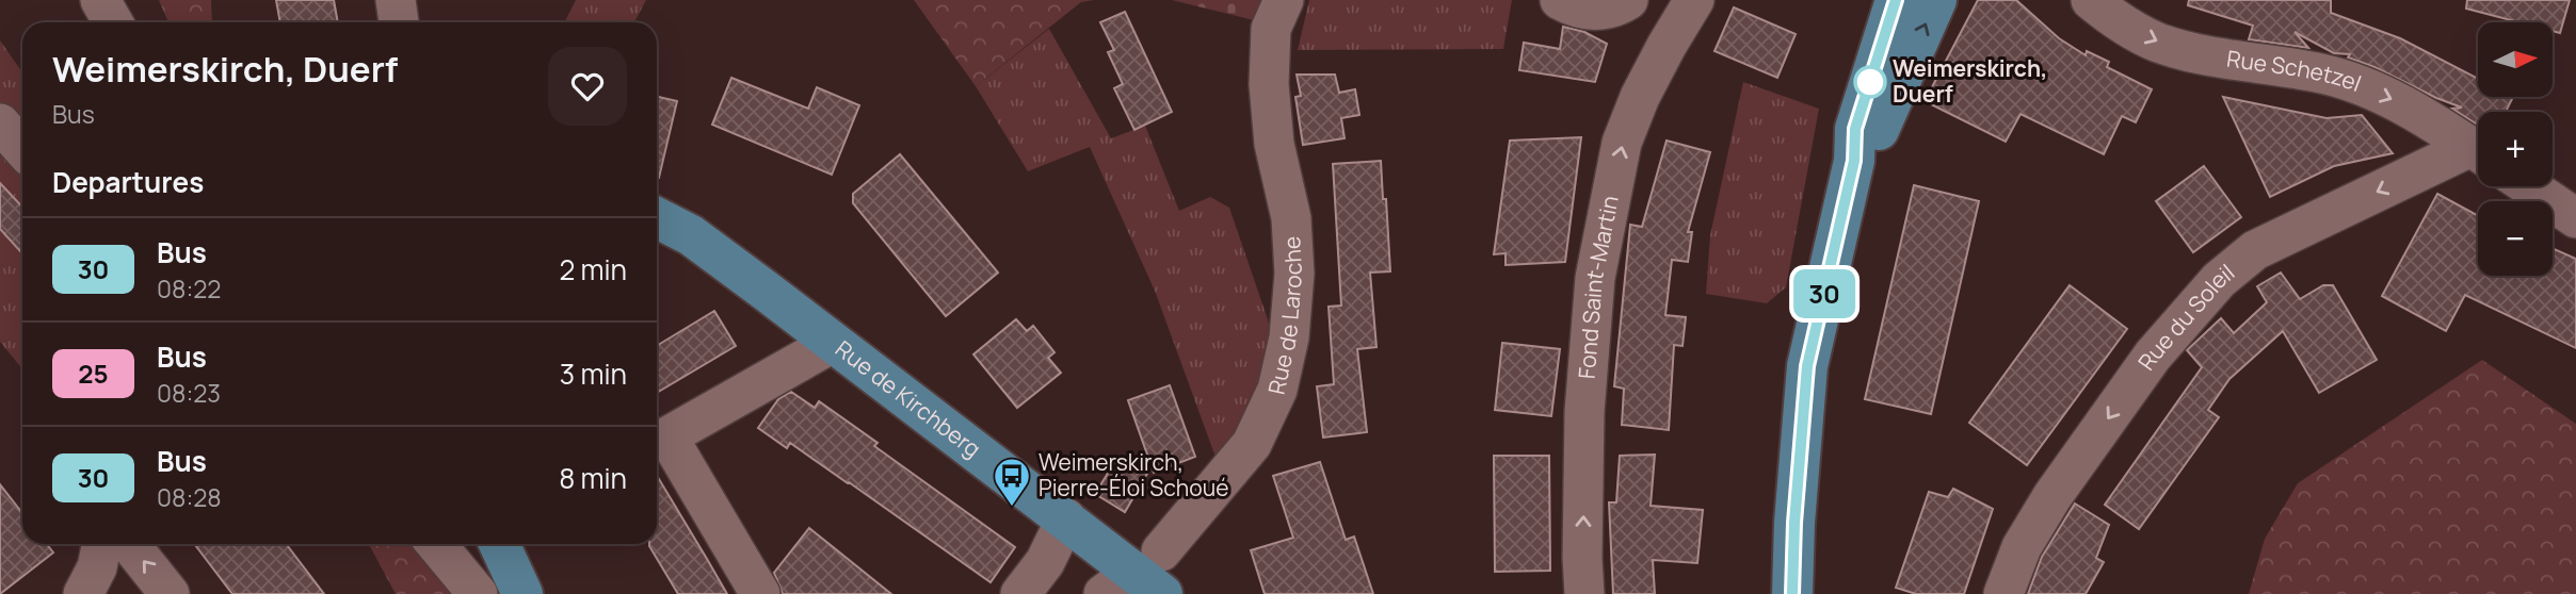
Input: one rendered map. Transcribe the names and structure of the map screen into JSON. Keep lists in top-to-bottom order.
{
  "streets": {
    "main road": ["Rue de Kirchberg"],
    "street": [
      "Rue Schetzel",
      "Fond Saint-Martin",
      "Rue de Laroche",
      "Rue du Soleil"
    ]
  },
  "one_way": ["Rue Schetzel", "Fond Saint-Martin", "Rue du Soleil"],
  "places": {
    "other": ["Weimerskirch, Duerf"],
    "bus stop": ["Weimerskirch, Pierre-Éloi Schoué"]
  },
  "lines": ["bus line 30"],
  "north": "right",
  "page": {
    "on_map": "30",
    "map_buttons": ["+", "−"],
    "heading": [
      ["Weimerskirch, Duerf", "Bus"],
      "Departures"
    ],
    "list": [
      {
        "mark": "30",
        "name": "Bus",
        "note": "08:22",
        "value": "2 min"
      },
      {
        "mark": "25",
        "name": "Bus",
        "note": "08:23",
        "value": "3 min"
      },
      {
        "mark": "30",
        "name": "Bus",
        "note": "08:28",
        "value": "8 min"
      }
    ]
  }
}
